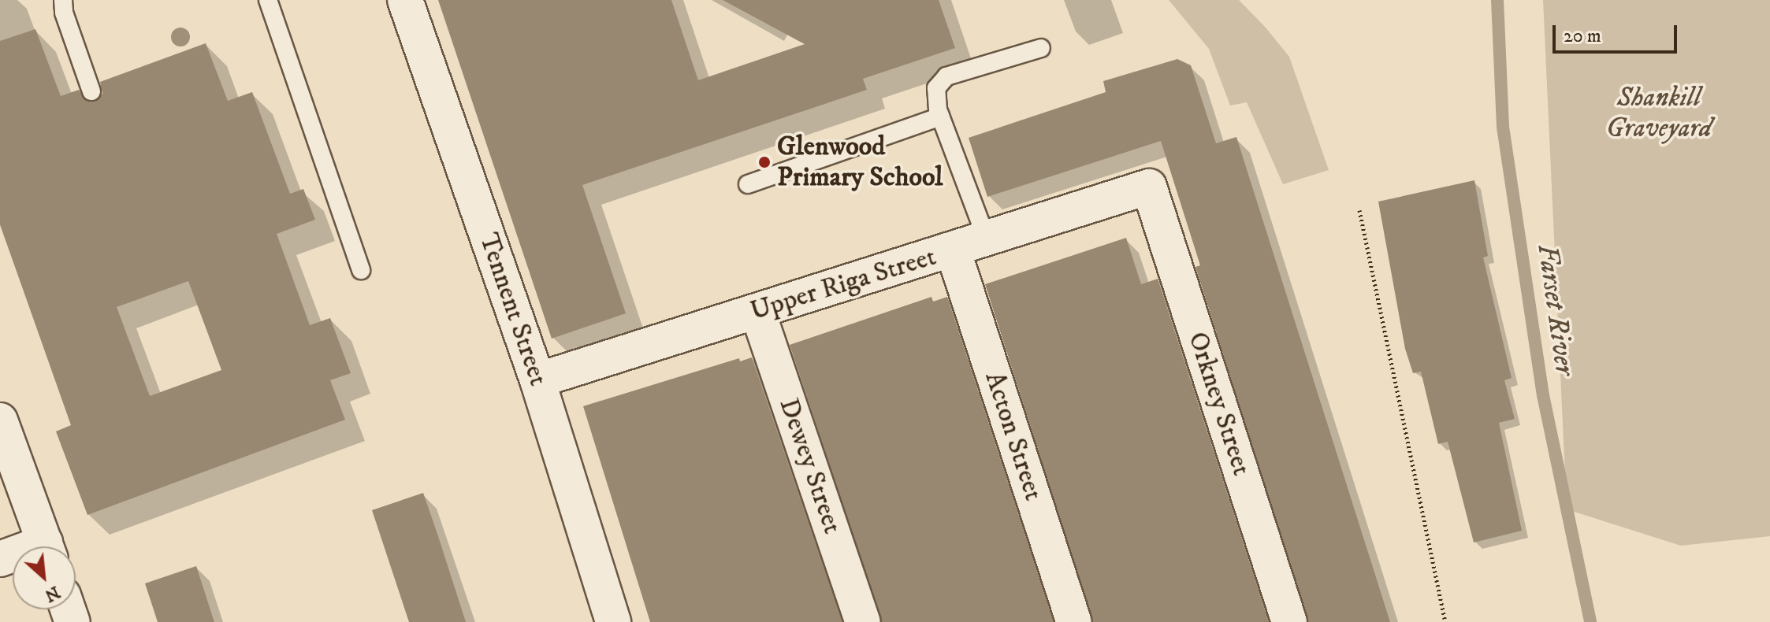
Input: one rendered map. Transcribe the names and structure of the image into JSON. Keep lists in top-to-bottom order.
{
  "streets": {
    "street": [
      "Upper Riga Street",
      "Tennent Street",
      "Orkney Street",
      "Acton Street",
      "Dewey Street"
    ]
  },
  "crossings": [
    ["Upper Riga Street", "Tennent Street"],
    ["Upper Riga Street", "Orkney Street"],
    ["Upper Riga Street", "Acton Street"],
    ["Upper Riga Street", "Dewey Street"]
  ],
  "water": ["Farset River"],
  "parks": ["Shankill Graveyard"],
  "places": ["Glenwood Primary School"],
  "scale_bar": "20 m",
  "north": "bottom right"
}
